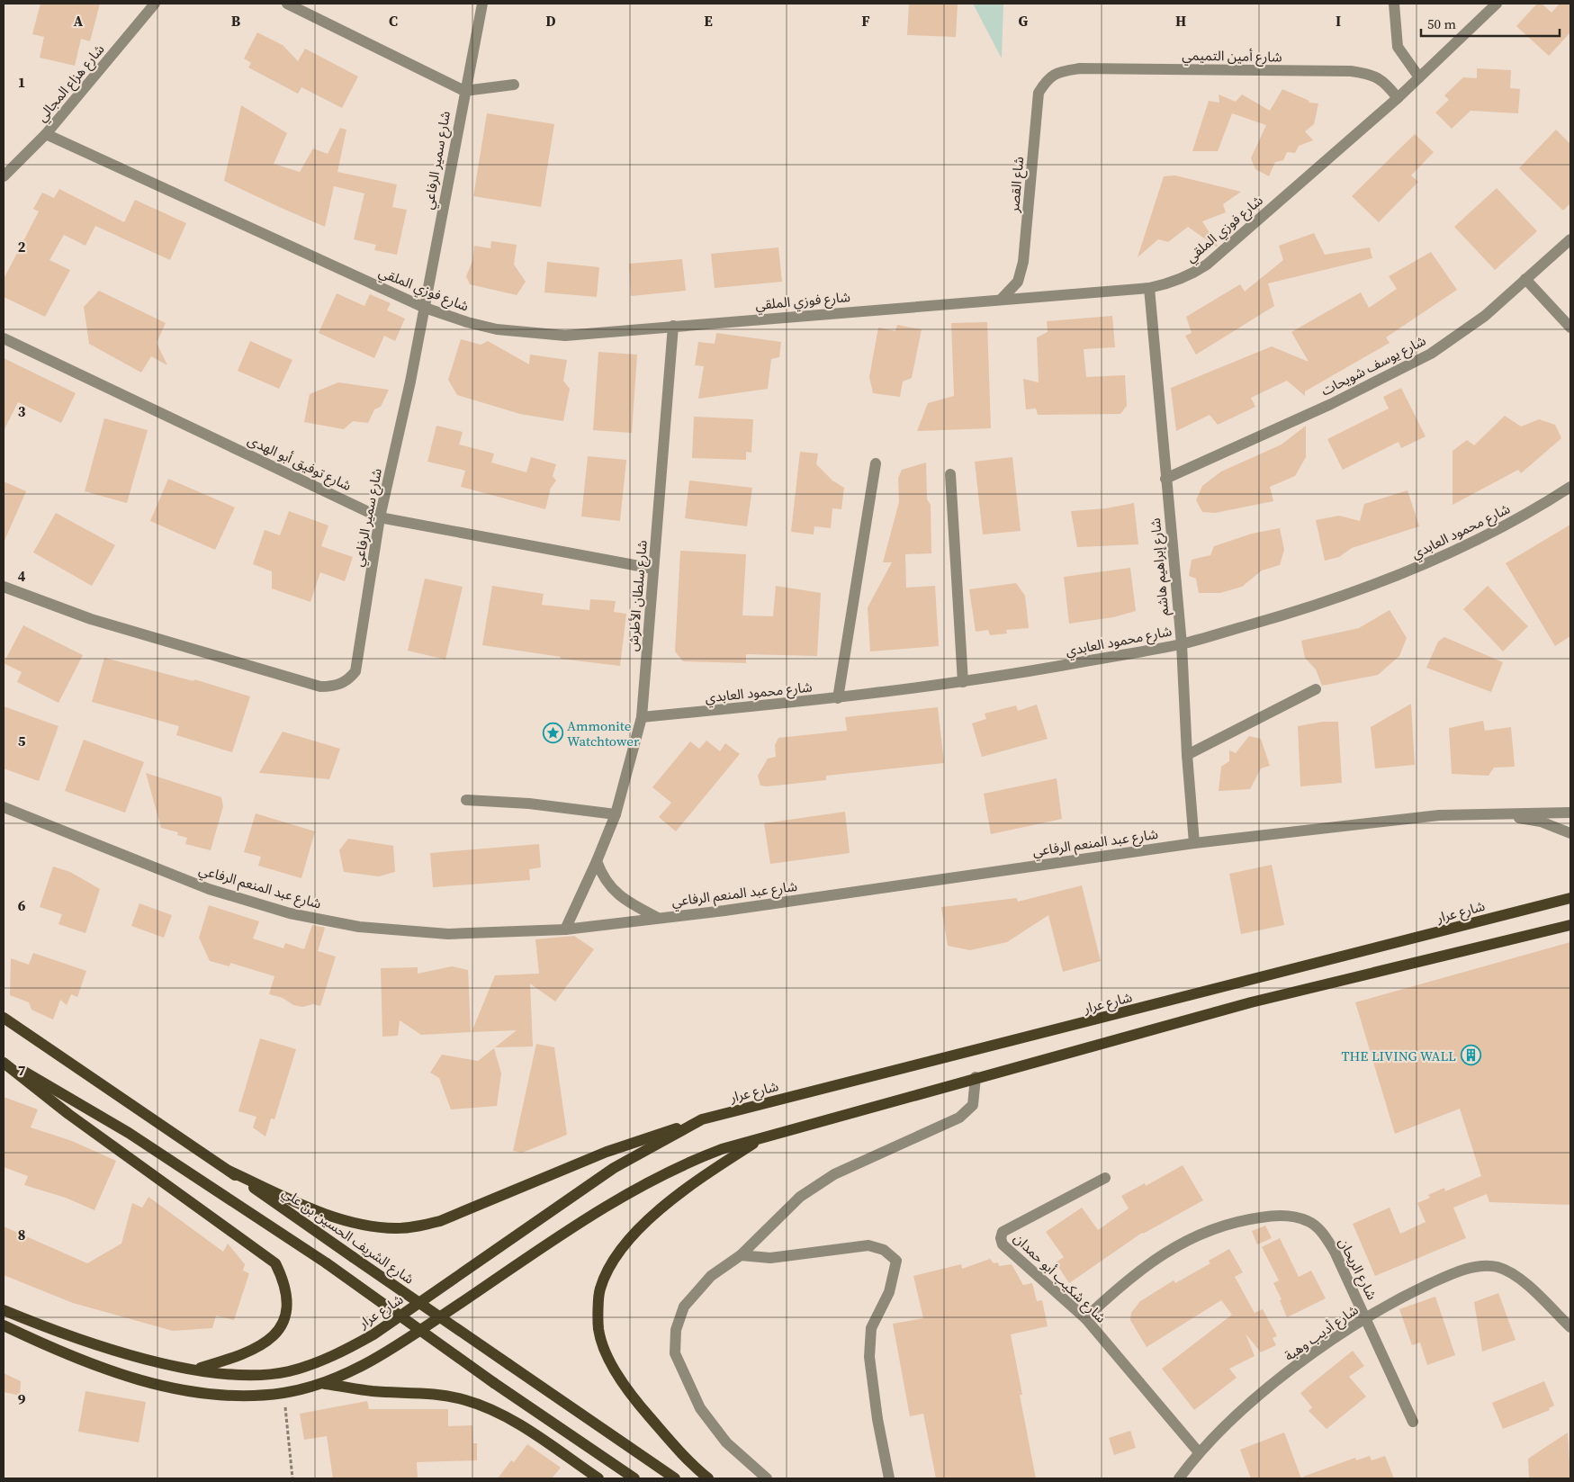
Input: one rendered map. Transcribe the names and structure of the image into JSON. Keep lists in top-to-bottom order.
{
  "streets": {
    "main road": ["شارع عرار", "شارع الشريف الحسين بن علي"],
    "street": [
      "شارع أمين التميمي",
      "شارع هزاع المجالي",
      "شارع سمير الرفاعي",
      "شاع القصر",
      "شارع فوزي الملقي",
      "شارع يوسف شويحات",
      "شارع توفيق أبو الهدى",
      "شارع محمود العابدي",
      "شارع إبراهيم هاشم",
      "شارع سلطان الأطرش",
      "شارع عبد المنعم الرفاعي",
      "شارع الريحان",
      "شارع شكيب أبو حمدان",
      "شارع أديب وهبة"
    ]
  },
  "crossings": [
    ["شارع أمين التميمي", "شاع القصر"],
    ["شارع أمين التميمي", "شارع فوزي الملقي"],
    ["شارع هزاع المجالي", "شارع فوزي الملقي"],
    ["شارع سمير الرفاعي", "شارع فوزي الملقي"],
    ["شارع سمير الرفاعي", "شارع توفيق أبو الهدى"],
    ["شاع القصر", "شارع فوزي الملقي"],
    ["شارع فوزي الملقي", "شارع إبراهيم هاشم"],
    ["شارع فوزي الملقي", "شارع سلطان الأطرش"],
    ["شارع يوسف شويحات", "شارع إبراهيم هاشم"],
    ["شارع توفيق أبو الهدى", "شارع سلطان الأطرش"],
    ["شارع محمود العابدي", "شارع إبراهيم هاشم"],
    ["شارع محمود العابدي", "شارع سلطان الأطرش"],
    ["شارع إبراهيم هاشم", "شارع عبد المنعم الرفاعي"],
    ["شارع سلطان الأطرش", "شارع عبد المنعم الرفاعي"],
    ["شارع الريحان", "شارع شكيب أبو حمدان"],
    ["شارع الريحان", "شارع أديب وهبة"],
    ["شارع شكيب أبو حمدان", "شارع أديب وهبة"]
  ],
  "places": {
    "place": ["Ammonite Watchtower"],
    "building": ["THE LIVING WALL"]
  },
  "scale_bar": "50 m",
  "grid": {
    "columns": [
      "A",
      "B",
      "C",
      "D",
      "E",
      "F",
      "G",
      "H",
      "I"
    ],
    "rows": [
      "1",
      "2",
      "3",
      "4",
      "5",
      "6",
      "7",
      "8",
      "9"
    ]
  }
}
